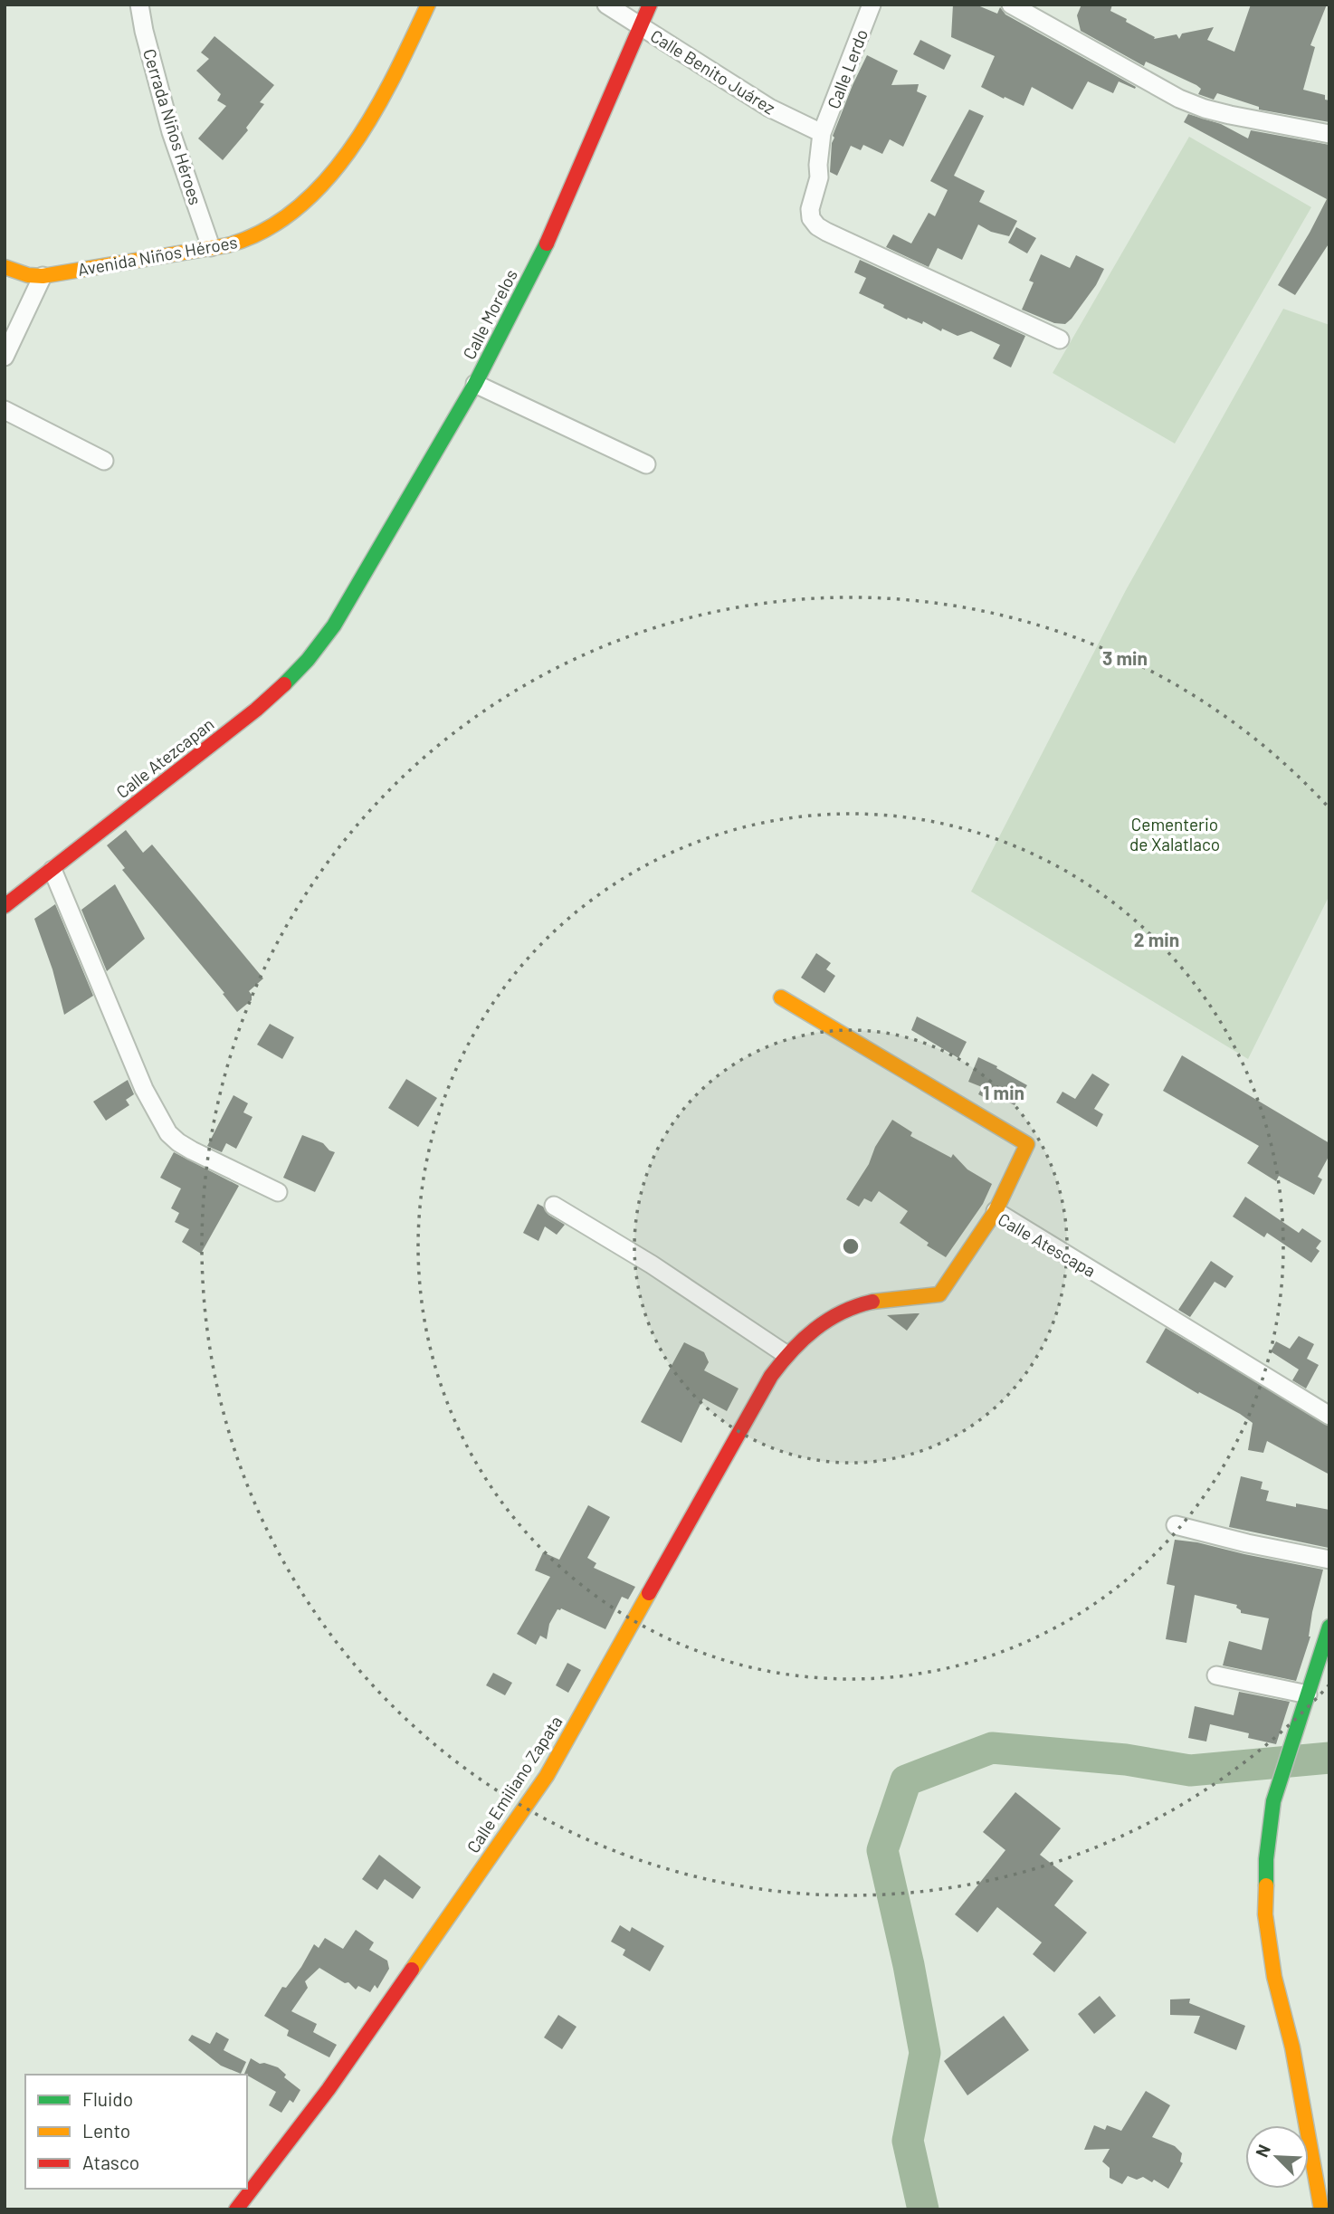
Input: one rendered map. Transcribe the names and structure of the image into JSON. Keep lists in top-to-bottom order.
{
  "streets": {
    "street": [
      "Calle Lerdo",
      "Calle Benito Juárez",
      "Cerrada Niños Héroes",
      "Avenida Niños Héroes",
      "Calle Morelos",
      "Calle Atezcapan",
      "Calle Atescapa",
      "Calle Emiliano Zapata"
    ]
  },
  "crossings": [
    ["Calle Lerdo", "Calle Benito Juárez"],
    ["Calle Benito Juárez", "Calle Morelos"],
    ["Cerrada Niños Héroes", "Avenida Niños Héroes"],
    ["Calle Morelos", "Calle Atezcapan"],
    ["Calle Atescapa", "Calle Emiliano Zapata"]
  ],
  "parks": ["Cementerio de Xalatlaco"],
  "legend": ["Fluido", "Lento", "Atasco"],
  "north": "top left",
  "rings": ["3 min", "2 min", "1 min"]
}
